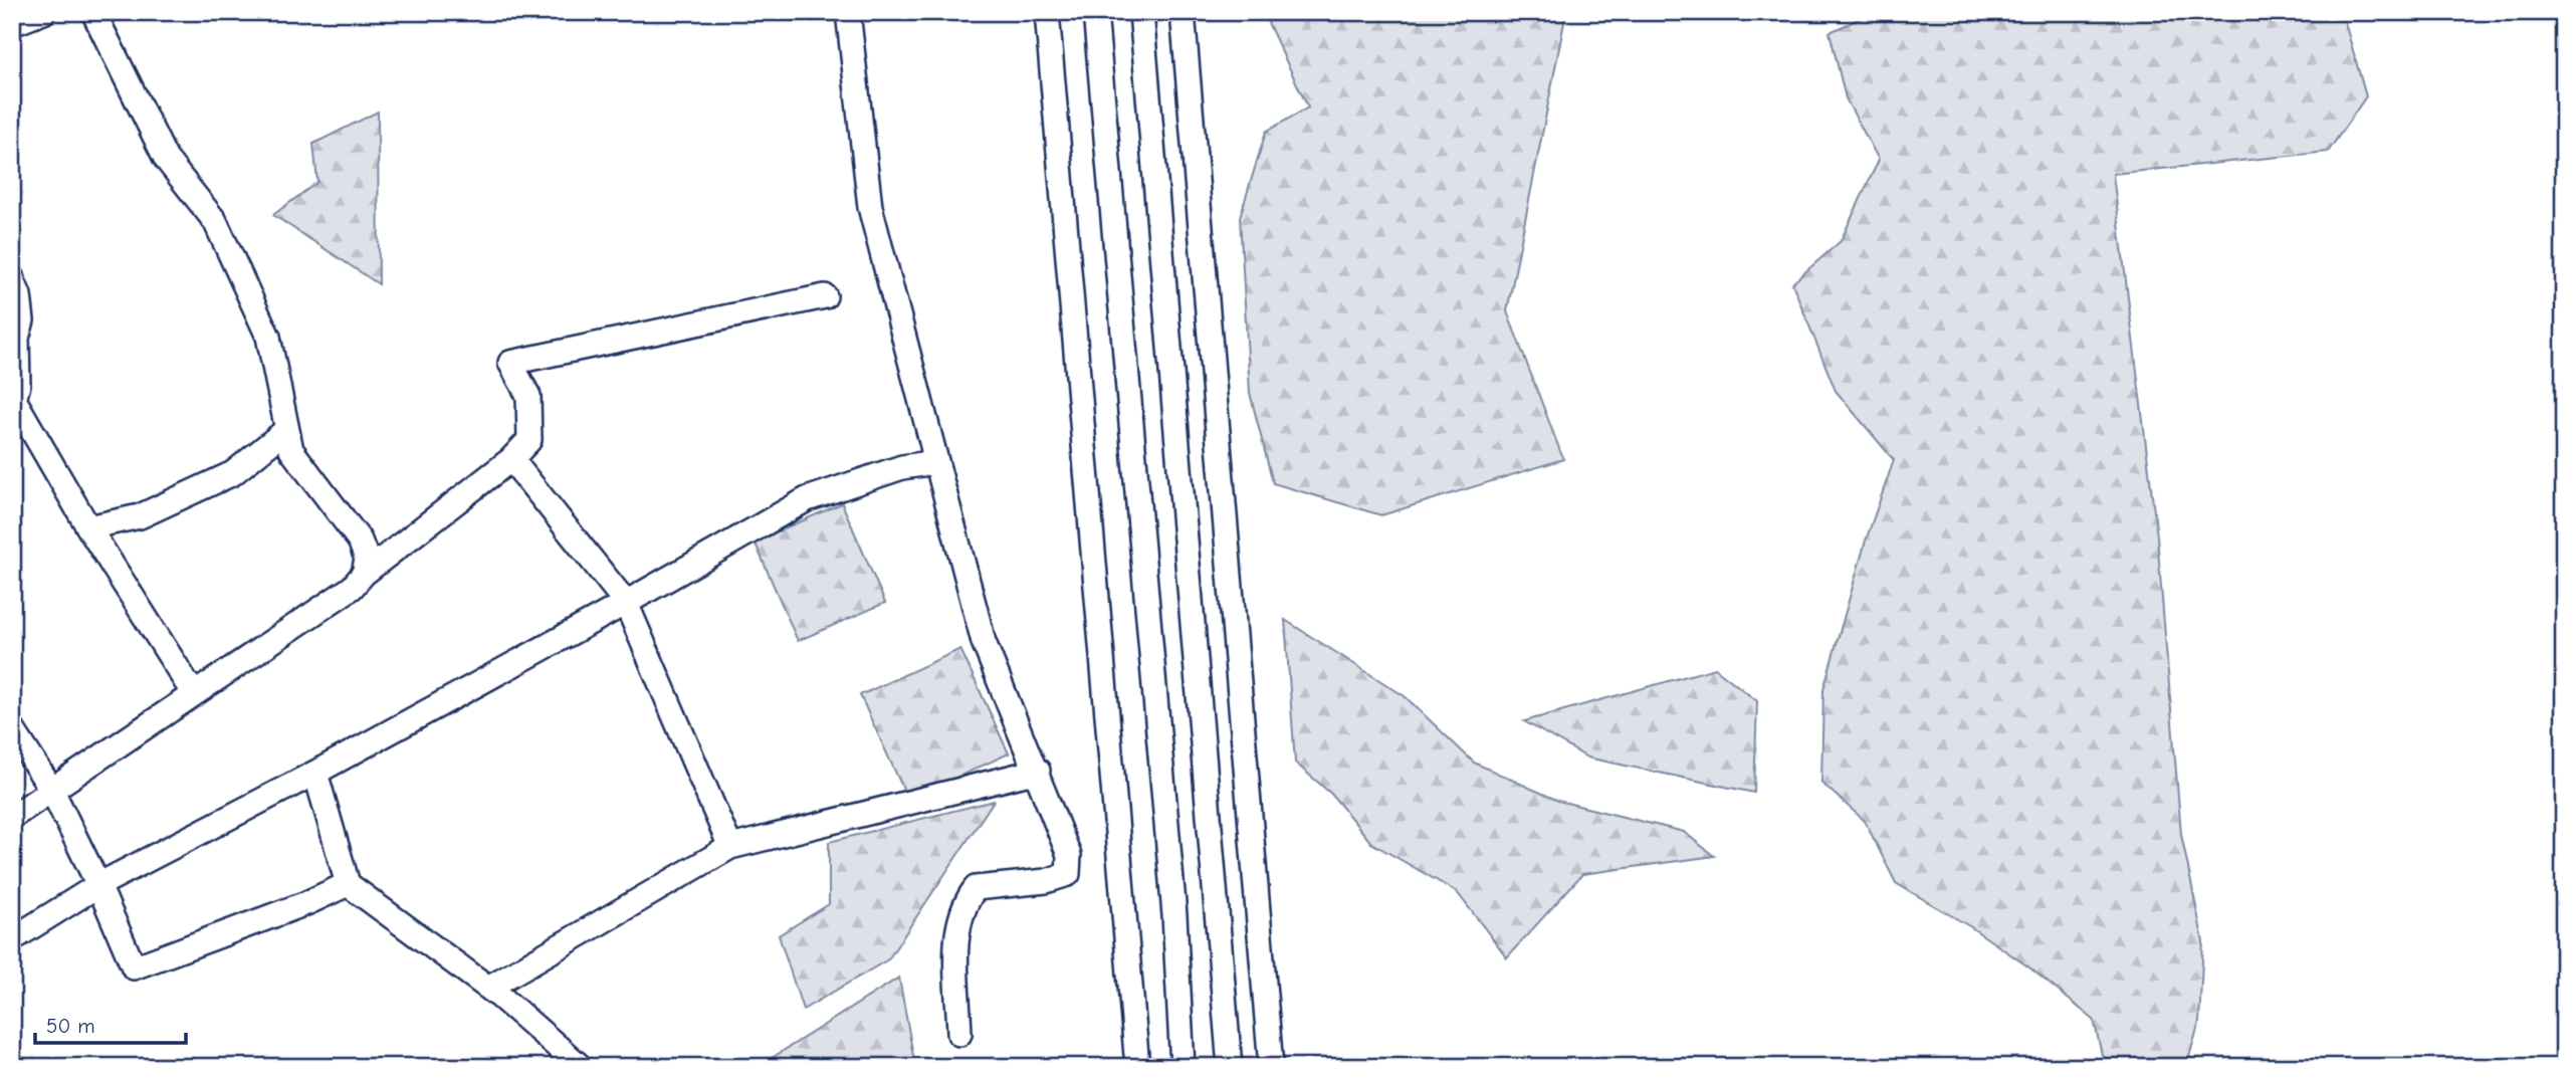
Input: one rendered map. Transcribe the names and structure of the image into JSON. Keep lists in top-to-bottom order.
{
  "scale_bar": "50 m"
}
